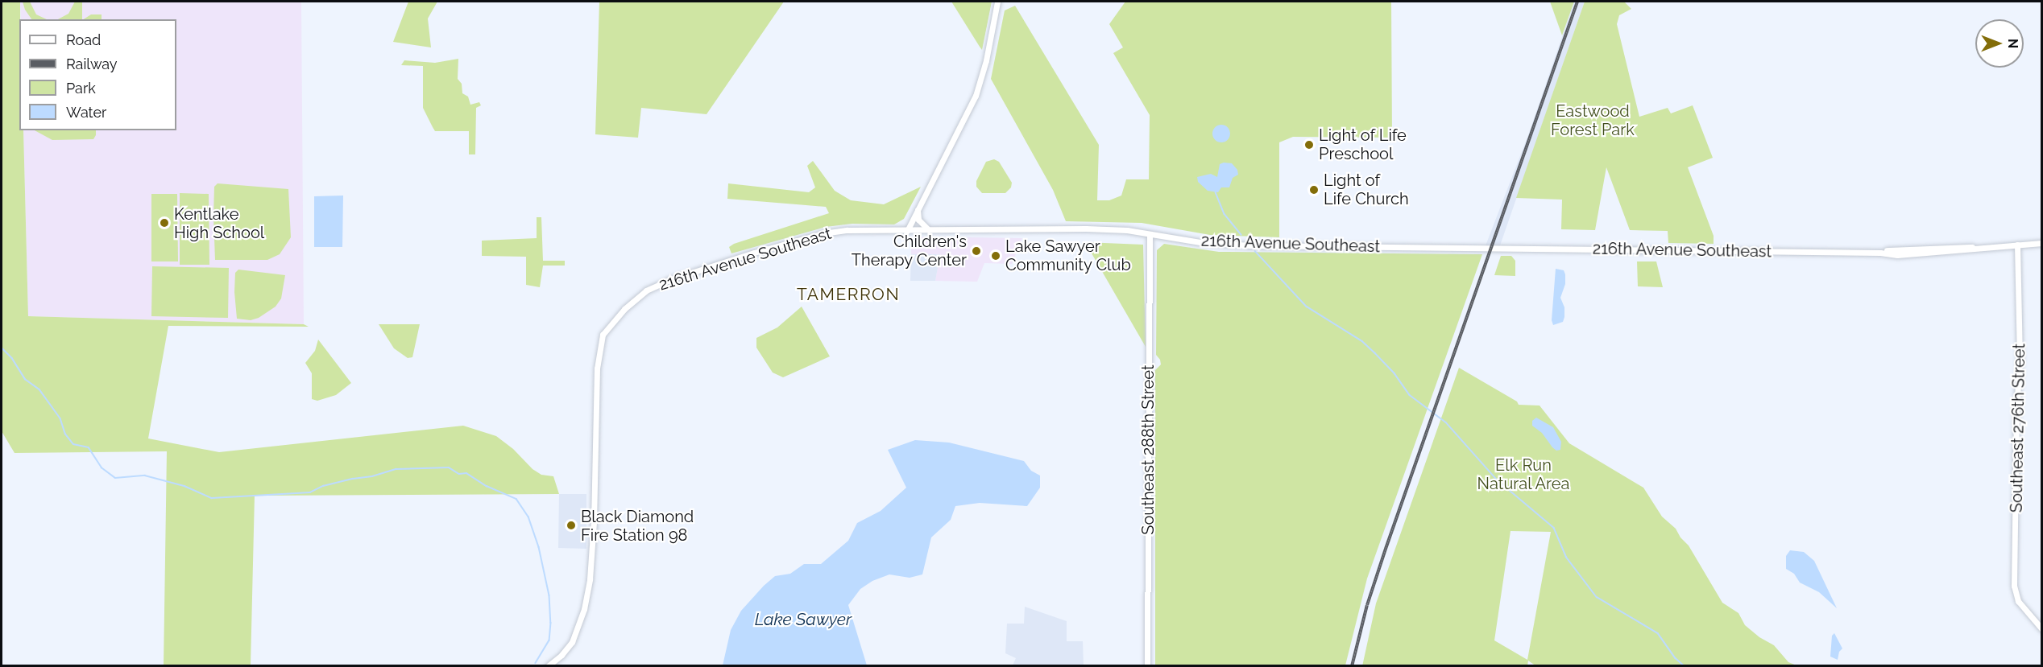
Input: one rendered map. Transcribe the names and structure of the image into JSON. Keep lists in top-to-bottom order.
{
  "streets": {
    "street": ["216th Avenue Southeast", "Southeast 276th Street", "Southeast 288th Street"]
  },
  "crossings": [
    ["216th Avenue Southeast", "Southeast 276th Street"],
    ["216th Avenue Southeast", "Southeast 288th Street"]
  ],
  "districts": ["TAMERRON"],
  "water": ["Lake Sawyer"],
  "parks": ["Eastwood Forest Park", "Elk Run Natural Area"],
  "places": [
    "Light of Life Preschool",
    "Light of Life Church",
    "Kentlake High School",
    "Children's Therapy Center",
    "Lake Sawyer Community Club",
    "Black Diamond Fire Station 98"
  ],
  "legend": [
    "Road",
    "Railway",
    "Park",
    "Water"
  ],
  "north": "right"
}
